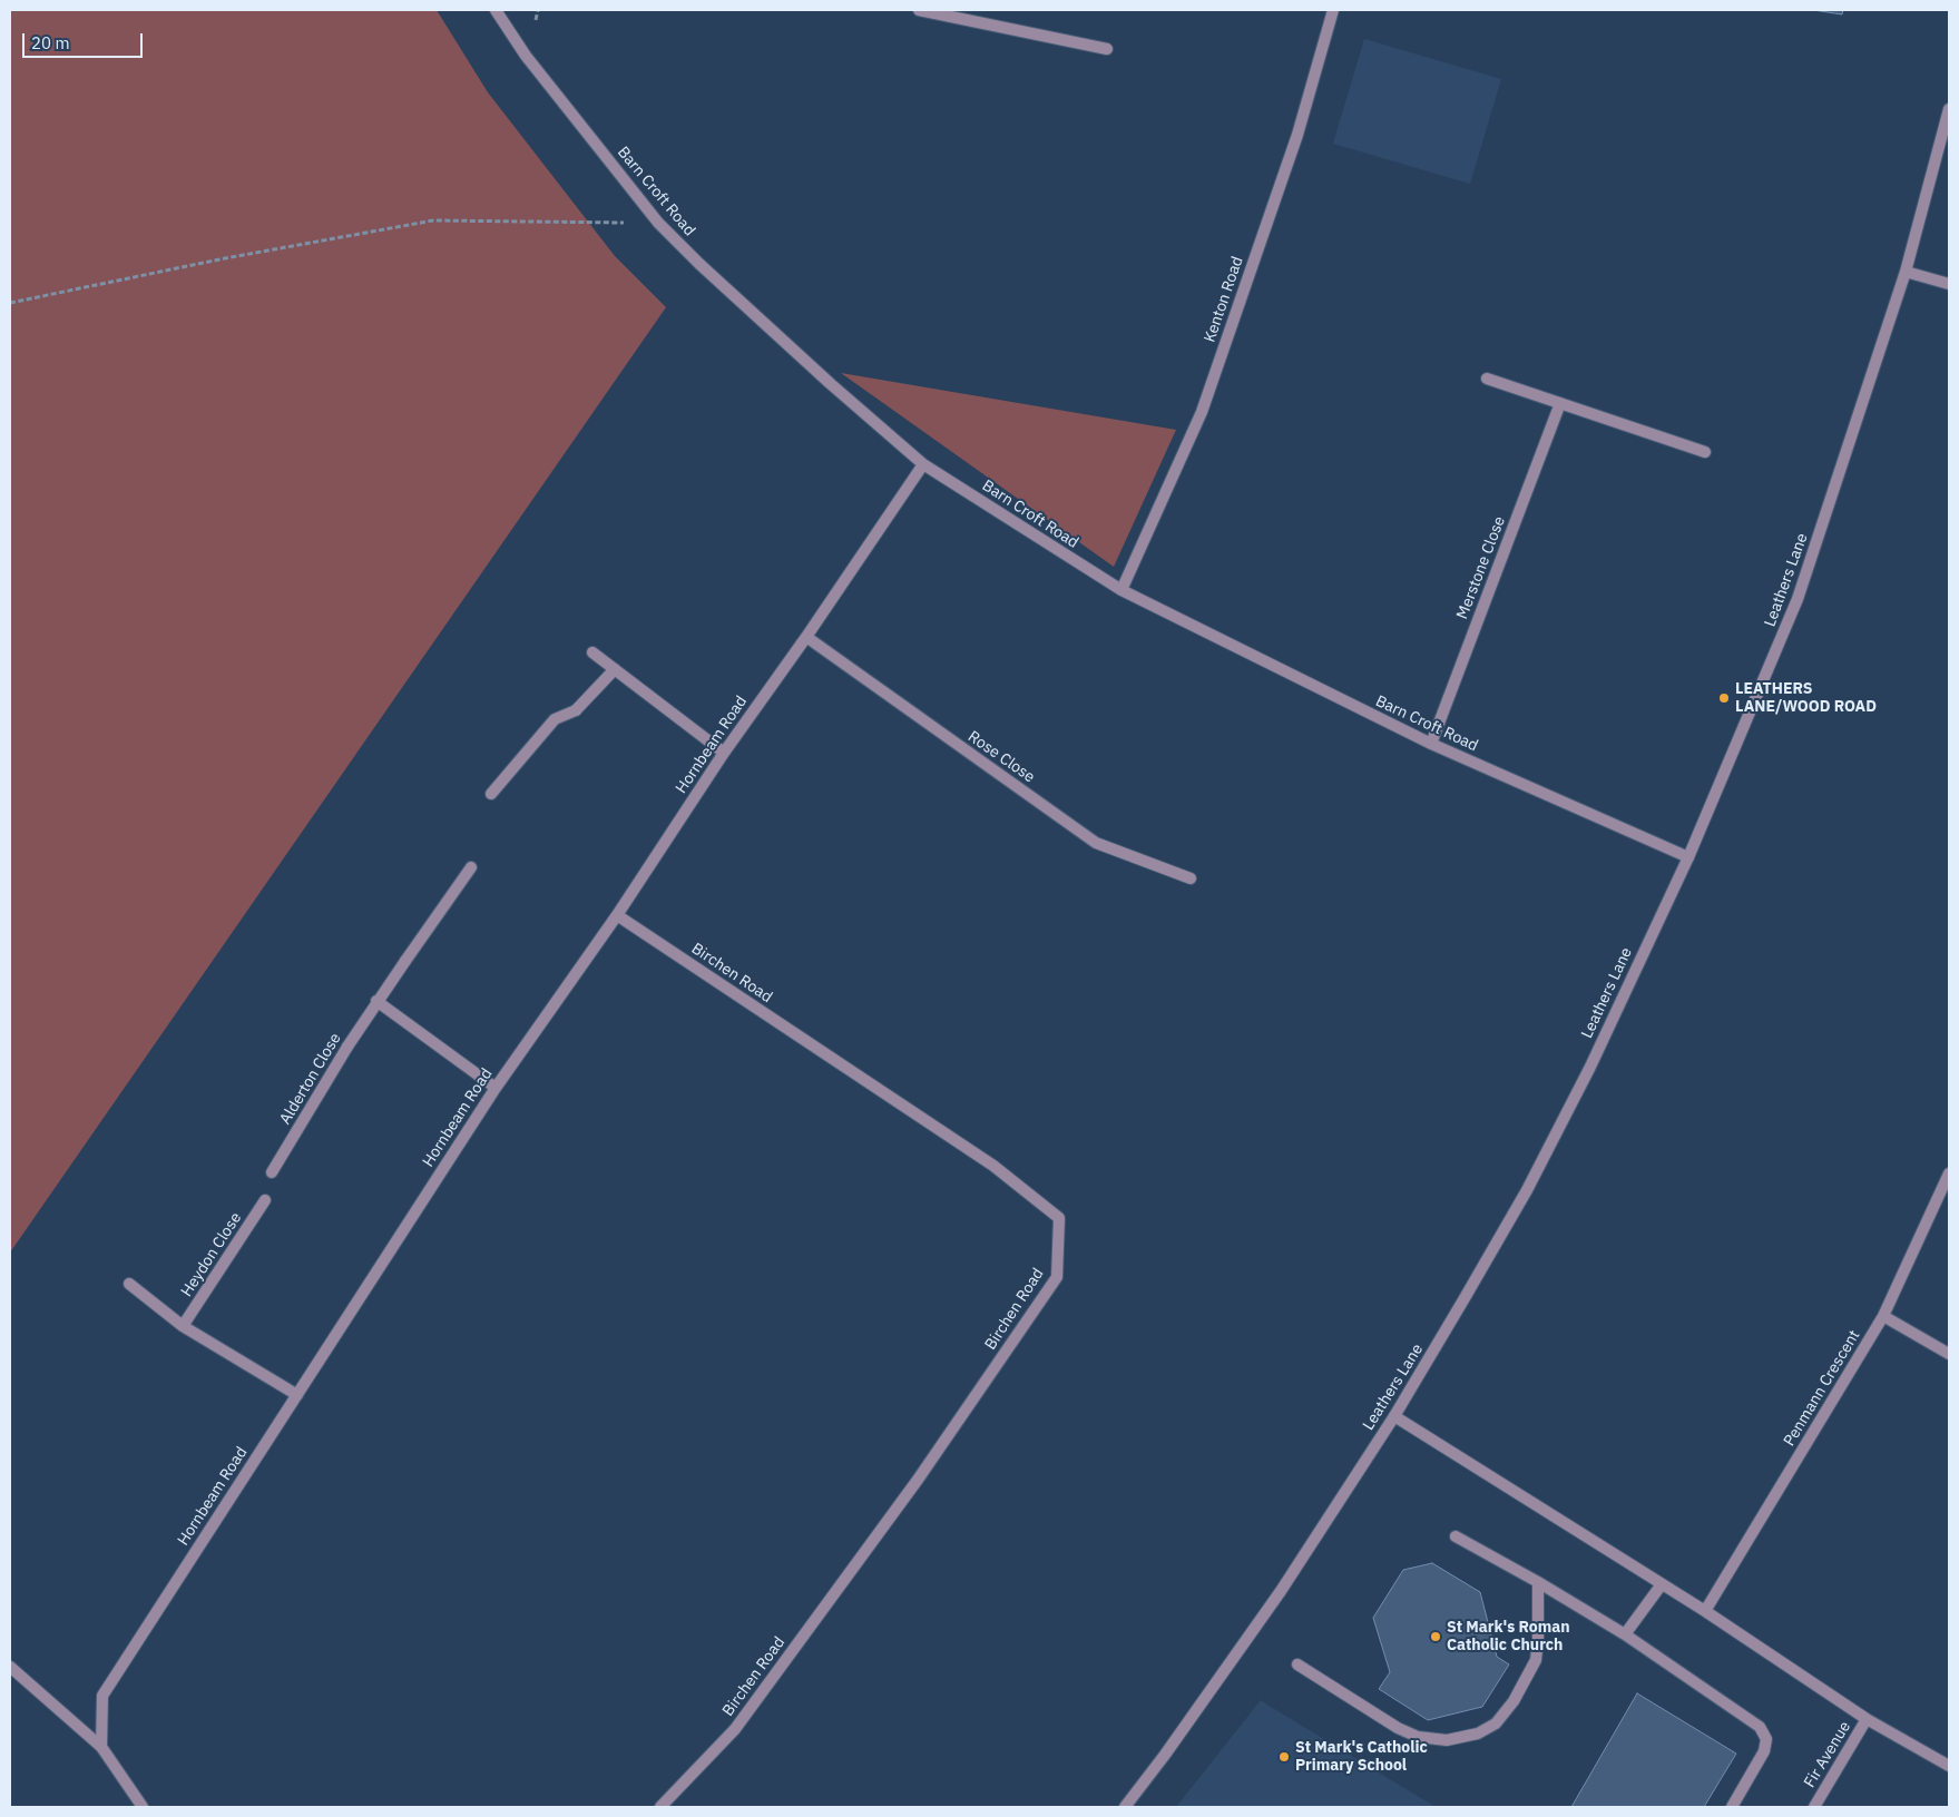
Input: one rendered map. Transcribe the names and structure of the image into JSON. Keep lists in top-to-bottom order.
{
  "streets": {
    "street": [
      "Barn Croft Road",
      "Kenton Road",
      "Merstone Close",
      "Leathers Lane",
      "Hornbeam Road",
      "Rose Close",
      "Birchen Road",
      "Alderton Close",
      "Heydon Close",
      "Penmann Crescent",
      "Fir Avenue"
    ]
  },
  "crossings": [
    ["Barn Croft Road", "Kenton Road"],
    ["Barn Croft Road", "Merstone Close"],
    ["Barn Croft Road", "Leathers Lane"],
    ["Barn Croft Road", "Hornbeam Road"],
    ["Hornbeam Road", "Rose Close"],
    ["Hornbeam Road", "Birchen Road"]
  ],
  "places": ["LEATHERS LANE/WOOD ROAD", "St Mark's Roman Catholic Church", "St Mark's Catholic Primary School"],
  "scale_bar": "20 m"
}
